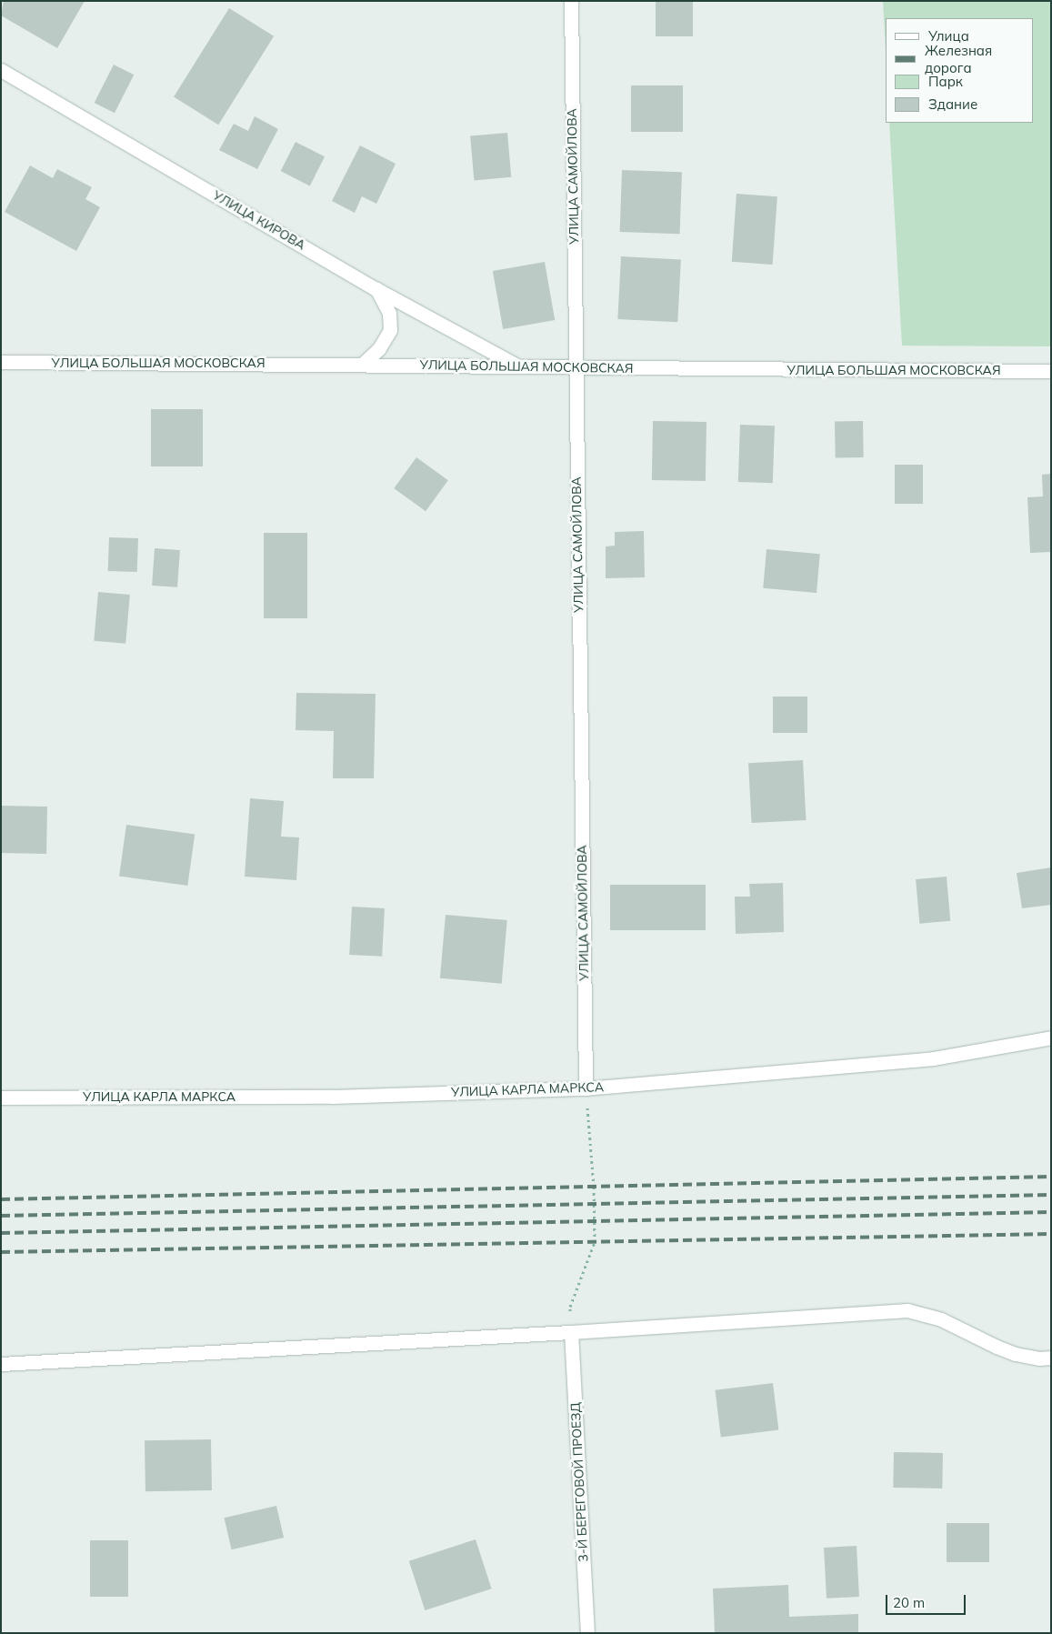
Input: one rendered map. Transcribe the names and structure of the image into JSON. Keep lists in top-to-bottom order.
{
  "streets": {
    "street": [
      "УЛИЦА САМОЙЛОВА",
      "УЛИЦА КИРОВА",
      "УЛИЦА БОЛЬШАЯ МОСКОВСКАЯ",
      "УЛИЦА КАРЛА МАРКСА",
      "3-Й БЕРЕГОВОЙ ПРОЕЗД"
    ]
  },
  "crossings": [
    ["УЛИЦА САМОЙЛОВА", "УЛИЦА БОЛЬШАЯ МОСКОВСКАЯ"],
    ["УЛИЦА САМОЙЛОВА", "УЛИЦА КАРЛА МАРКСА"],
    ["УЛИЦА КИРОВА", "УЛИЦА БОЛЬШАЯ МОСКОВСКАЯ"]
  ],
  "legend": [
    "Улица",
    "Железная дорога",
    "Парк",
    "Здание"
  ],
  "scale_bar": "20 m"
}
